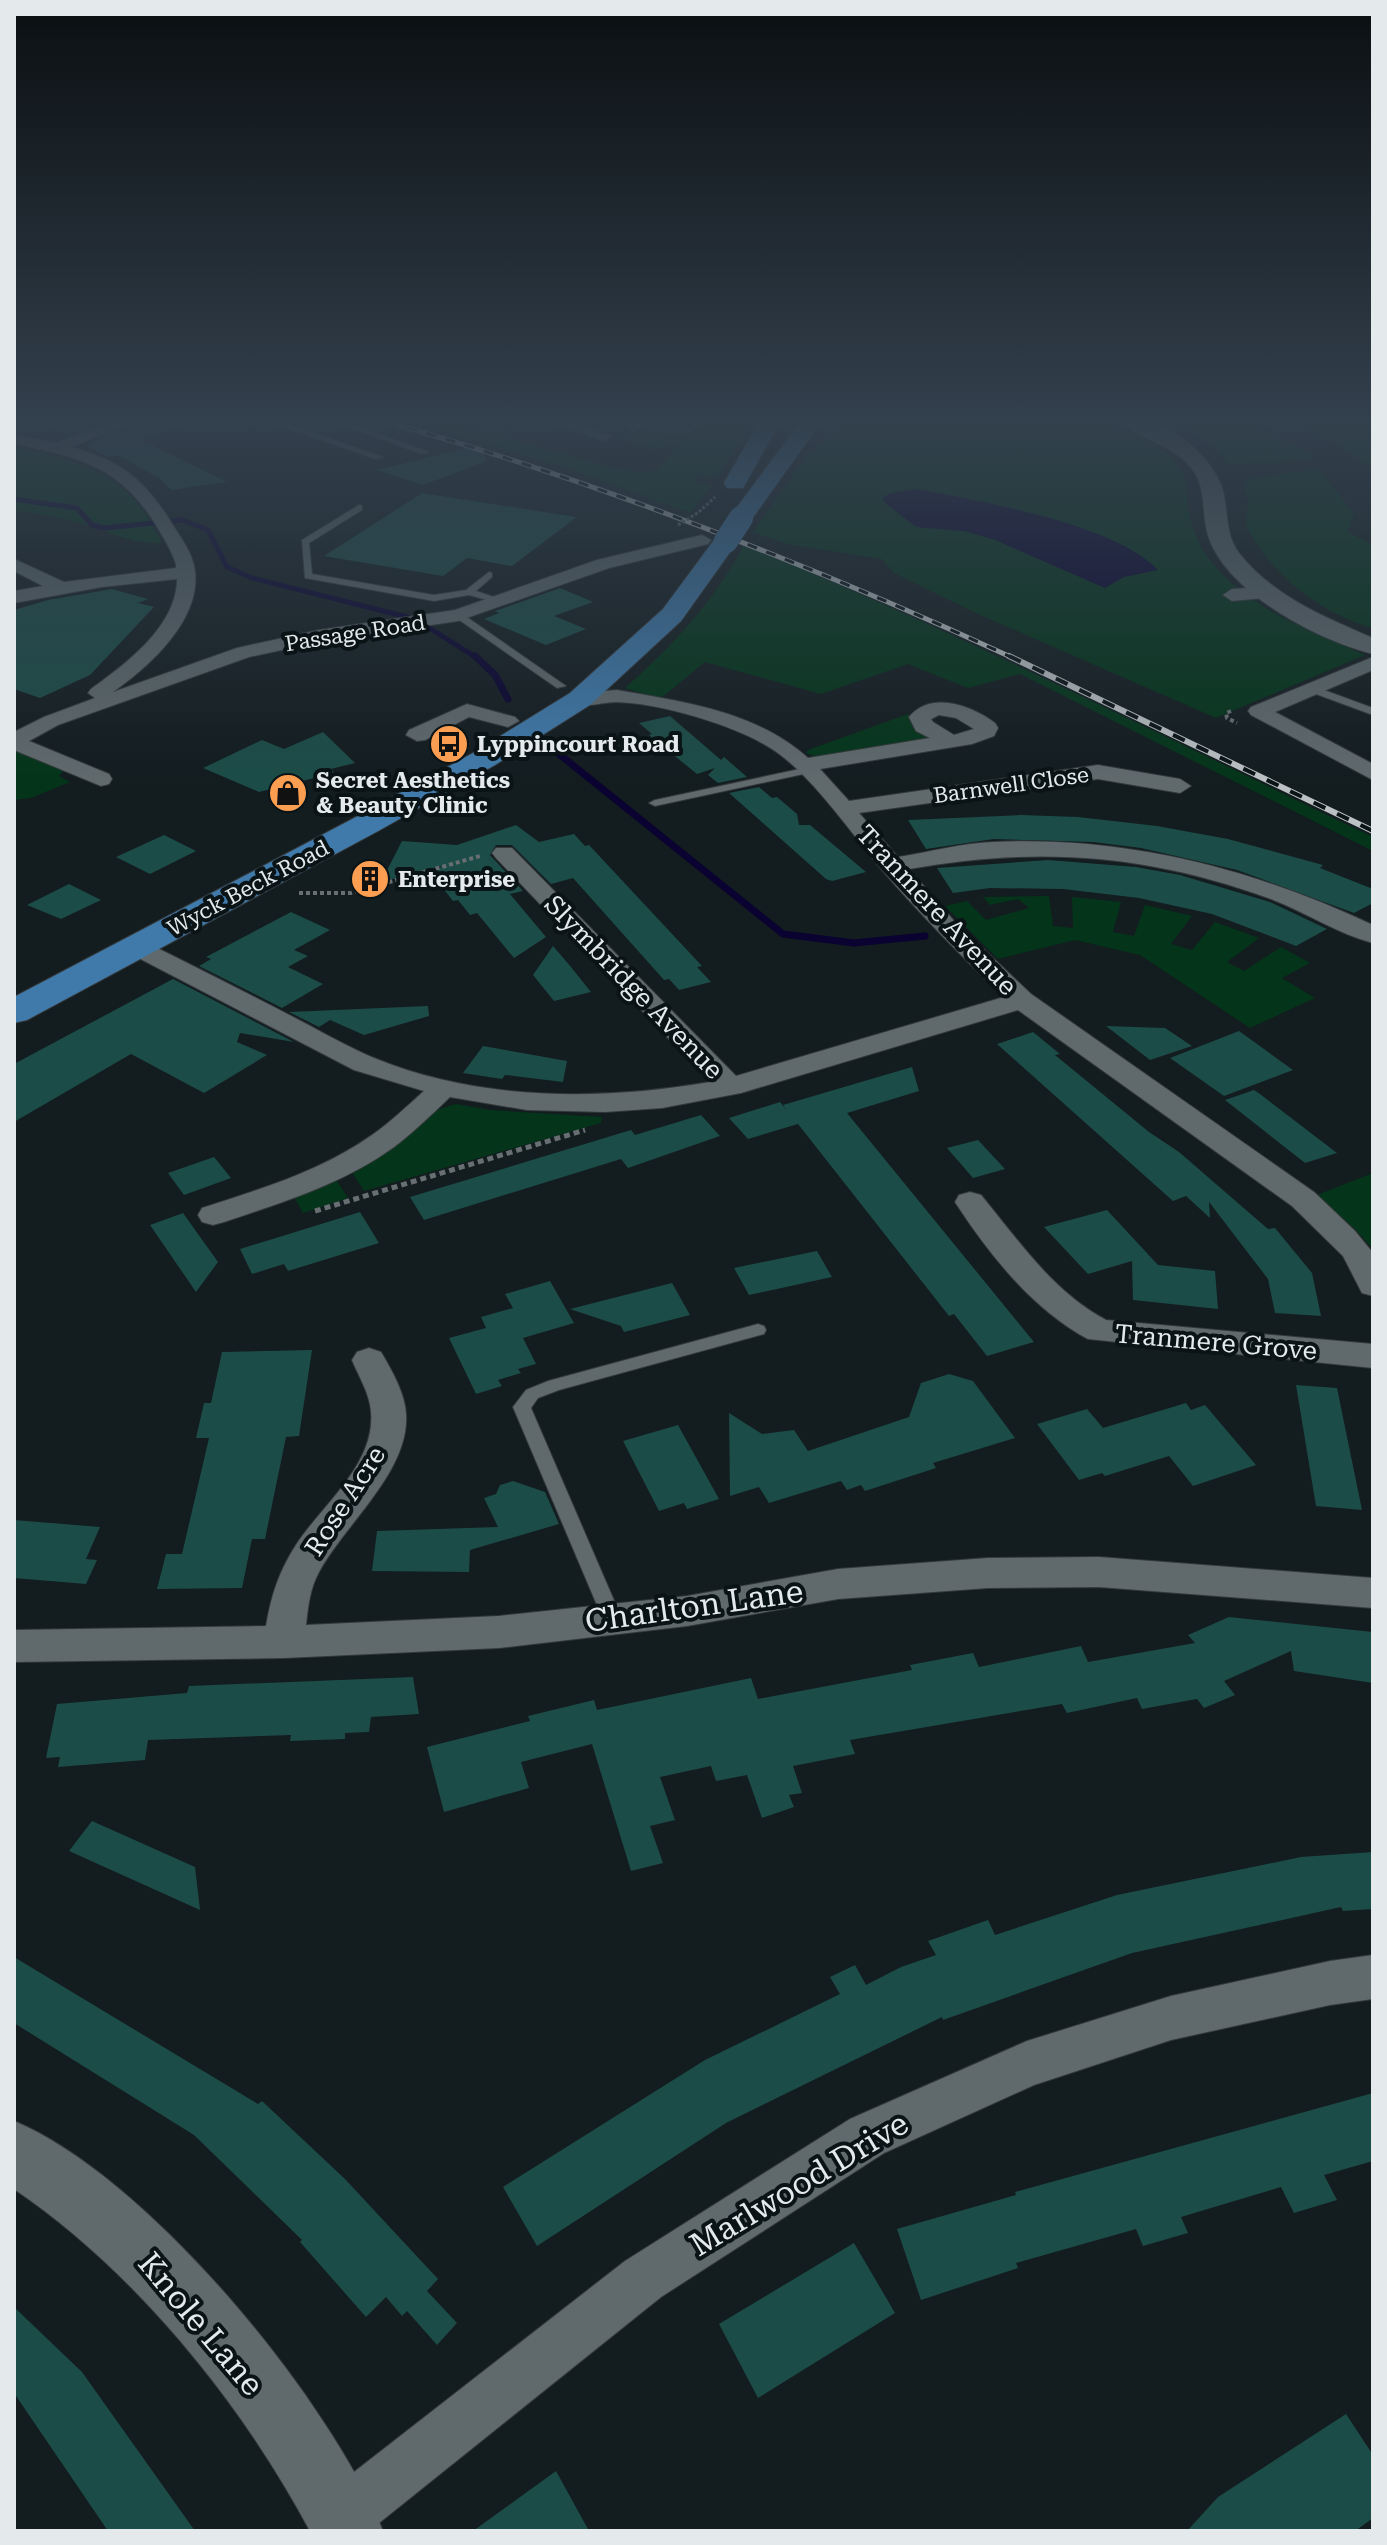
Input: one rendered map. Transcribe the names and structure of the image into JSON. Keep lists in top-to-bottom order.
{
  "streets": {
    "main road": ["Wyck Beck Road"],
    "street": [
      "Passage Road",
      "Barnwell Close",
      "Tranmere Avenue",
      "Slymbridge Avenue",
      "Tranmere Grove",
      "Rose Acre",
      "Charlton Lane",
      "Marlwood Drive",
      "Knole Lane"
    ]
  },
  "crossings": [
    ["Barnwell Close", "Tranmere Avenue"],
    ["Wyck Beck Road", "Tranmere Avenue"],
    ["Rose Acre", "Charlton Lane"],
    ["Marlwood Drive", "Knole Lane"]
  ],
  "places": {
    "bus stop": ["Lyppincourt Road"],
    "shop": ["Secret Aesthetics & Beauty Clinic"],
    "building": ["Enterprise"]
  }
}
